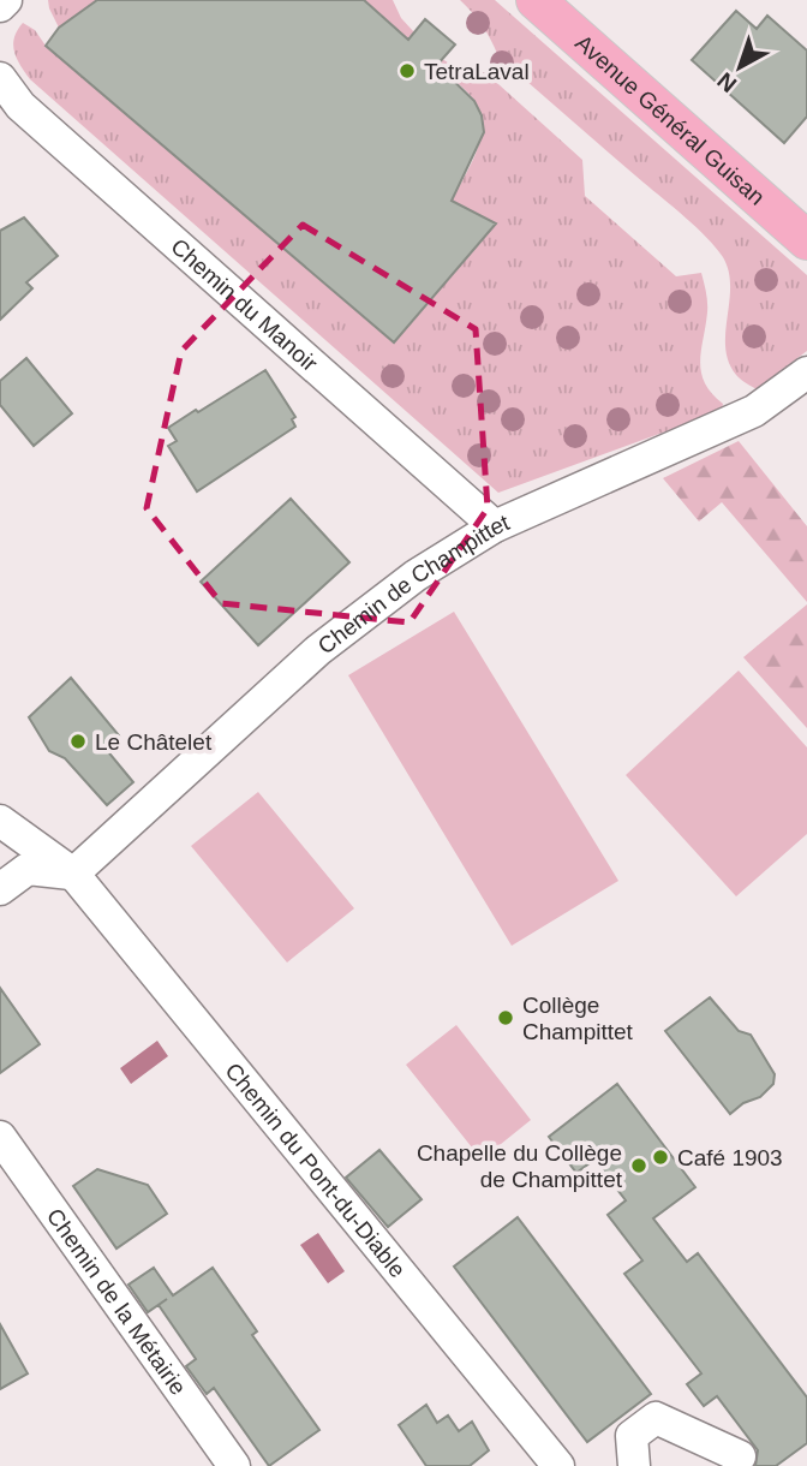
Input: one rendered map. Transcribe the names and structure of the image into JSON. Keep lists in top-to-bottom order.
{
  "streets": {
    "main road": ["Avenue Général Guisan"],
    "street": [
      "Chemin du Manoir",
      "Chemin de Champittet",
      "Chemin du Pont-du-Diable",
      "Chemin de la Métairie"
    ]
  },
  "crossings": [
    ["Chemin du Manoir", "Chemin de Champittet"],
    ["Chemin de Champittet", "Chemin du Pont-du-Diable"]
  ],
  "places": [
    "TetraLaval",
    "Le Châtelet",
    "Collège Champittet",
    "Café 1903",
    "Chapelle du Collège de Champittet"
  ],
  "north": "bottom left"
}
